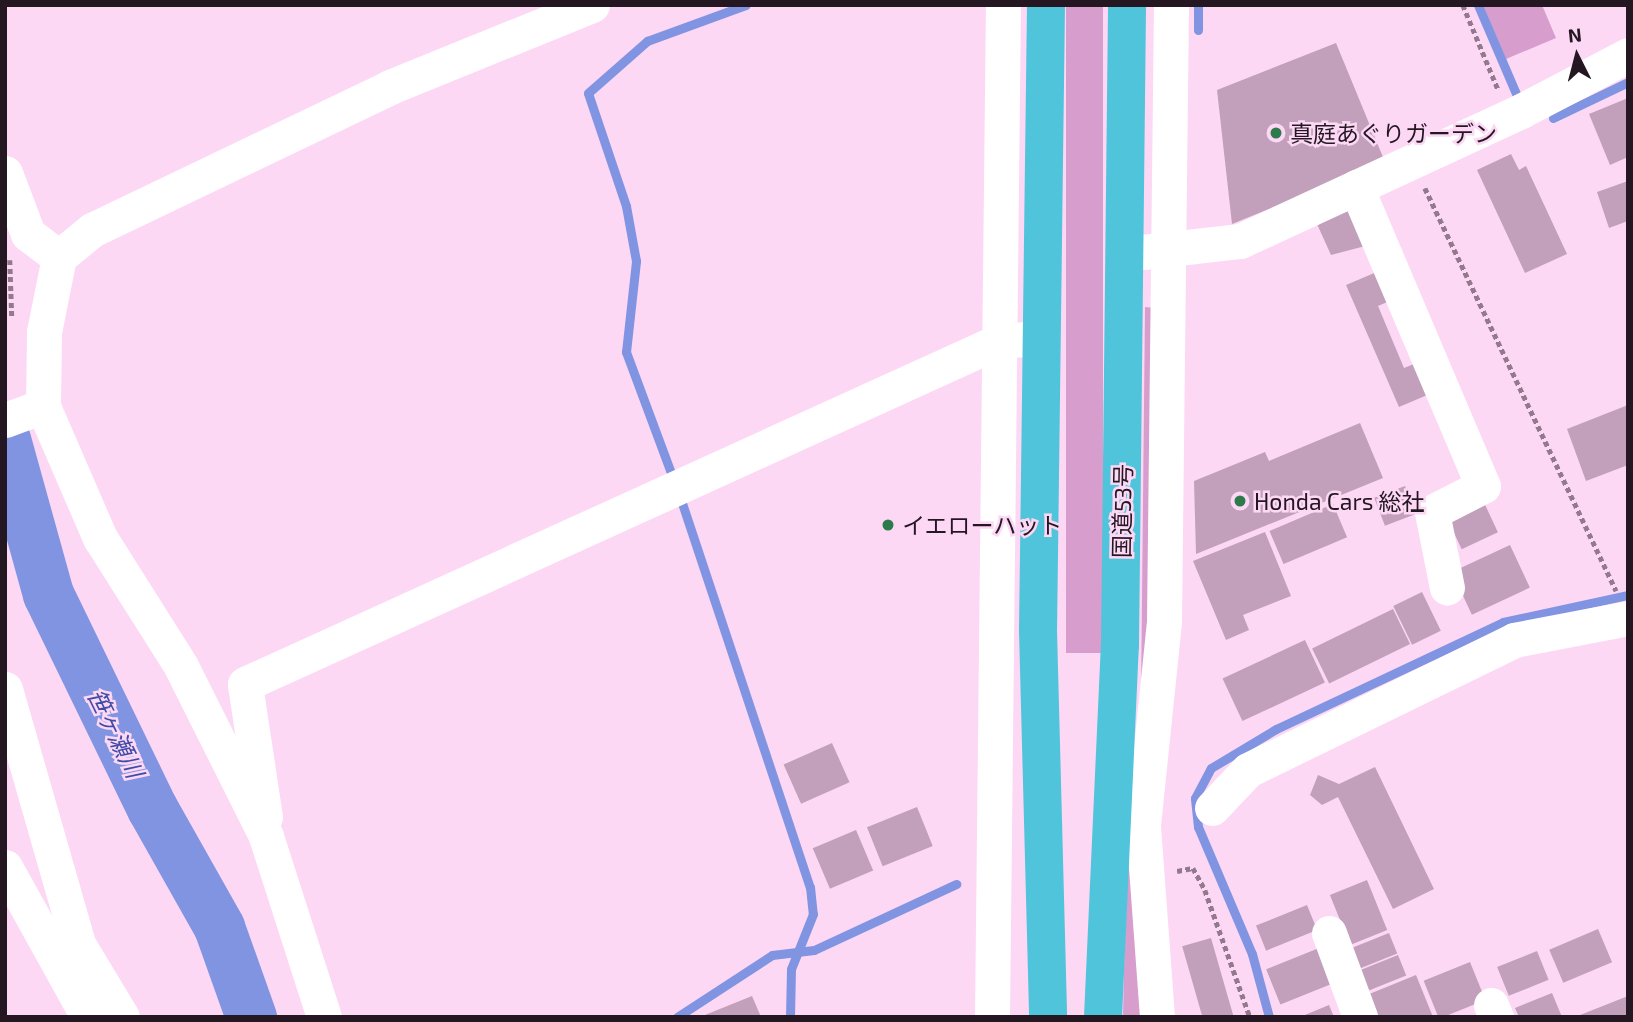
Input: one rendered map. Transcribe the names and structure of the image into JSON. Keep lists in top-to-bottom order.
{
  "streets": {
    "highway": ["国道53号"]
  },
  "water": ["笹ヶ瀬川"],
  "places": ["真庭あぐりガーデン", "Honda Cars 総社", "イエローハット"],
  "north": "top"
}
